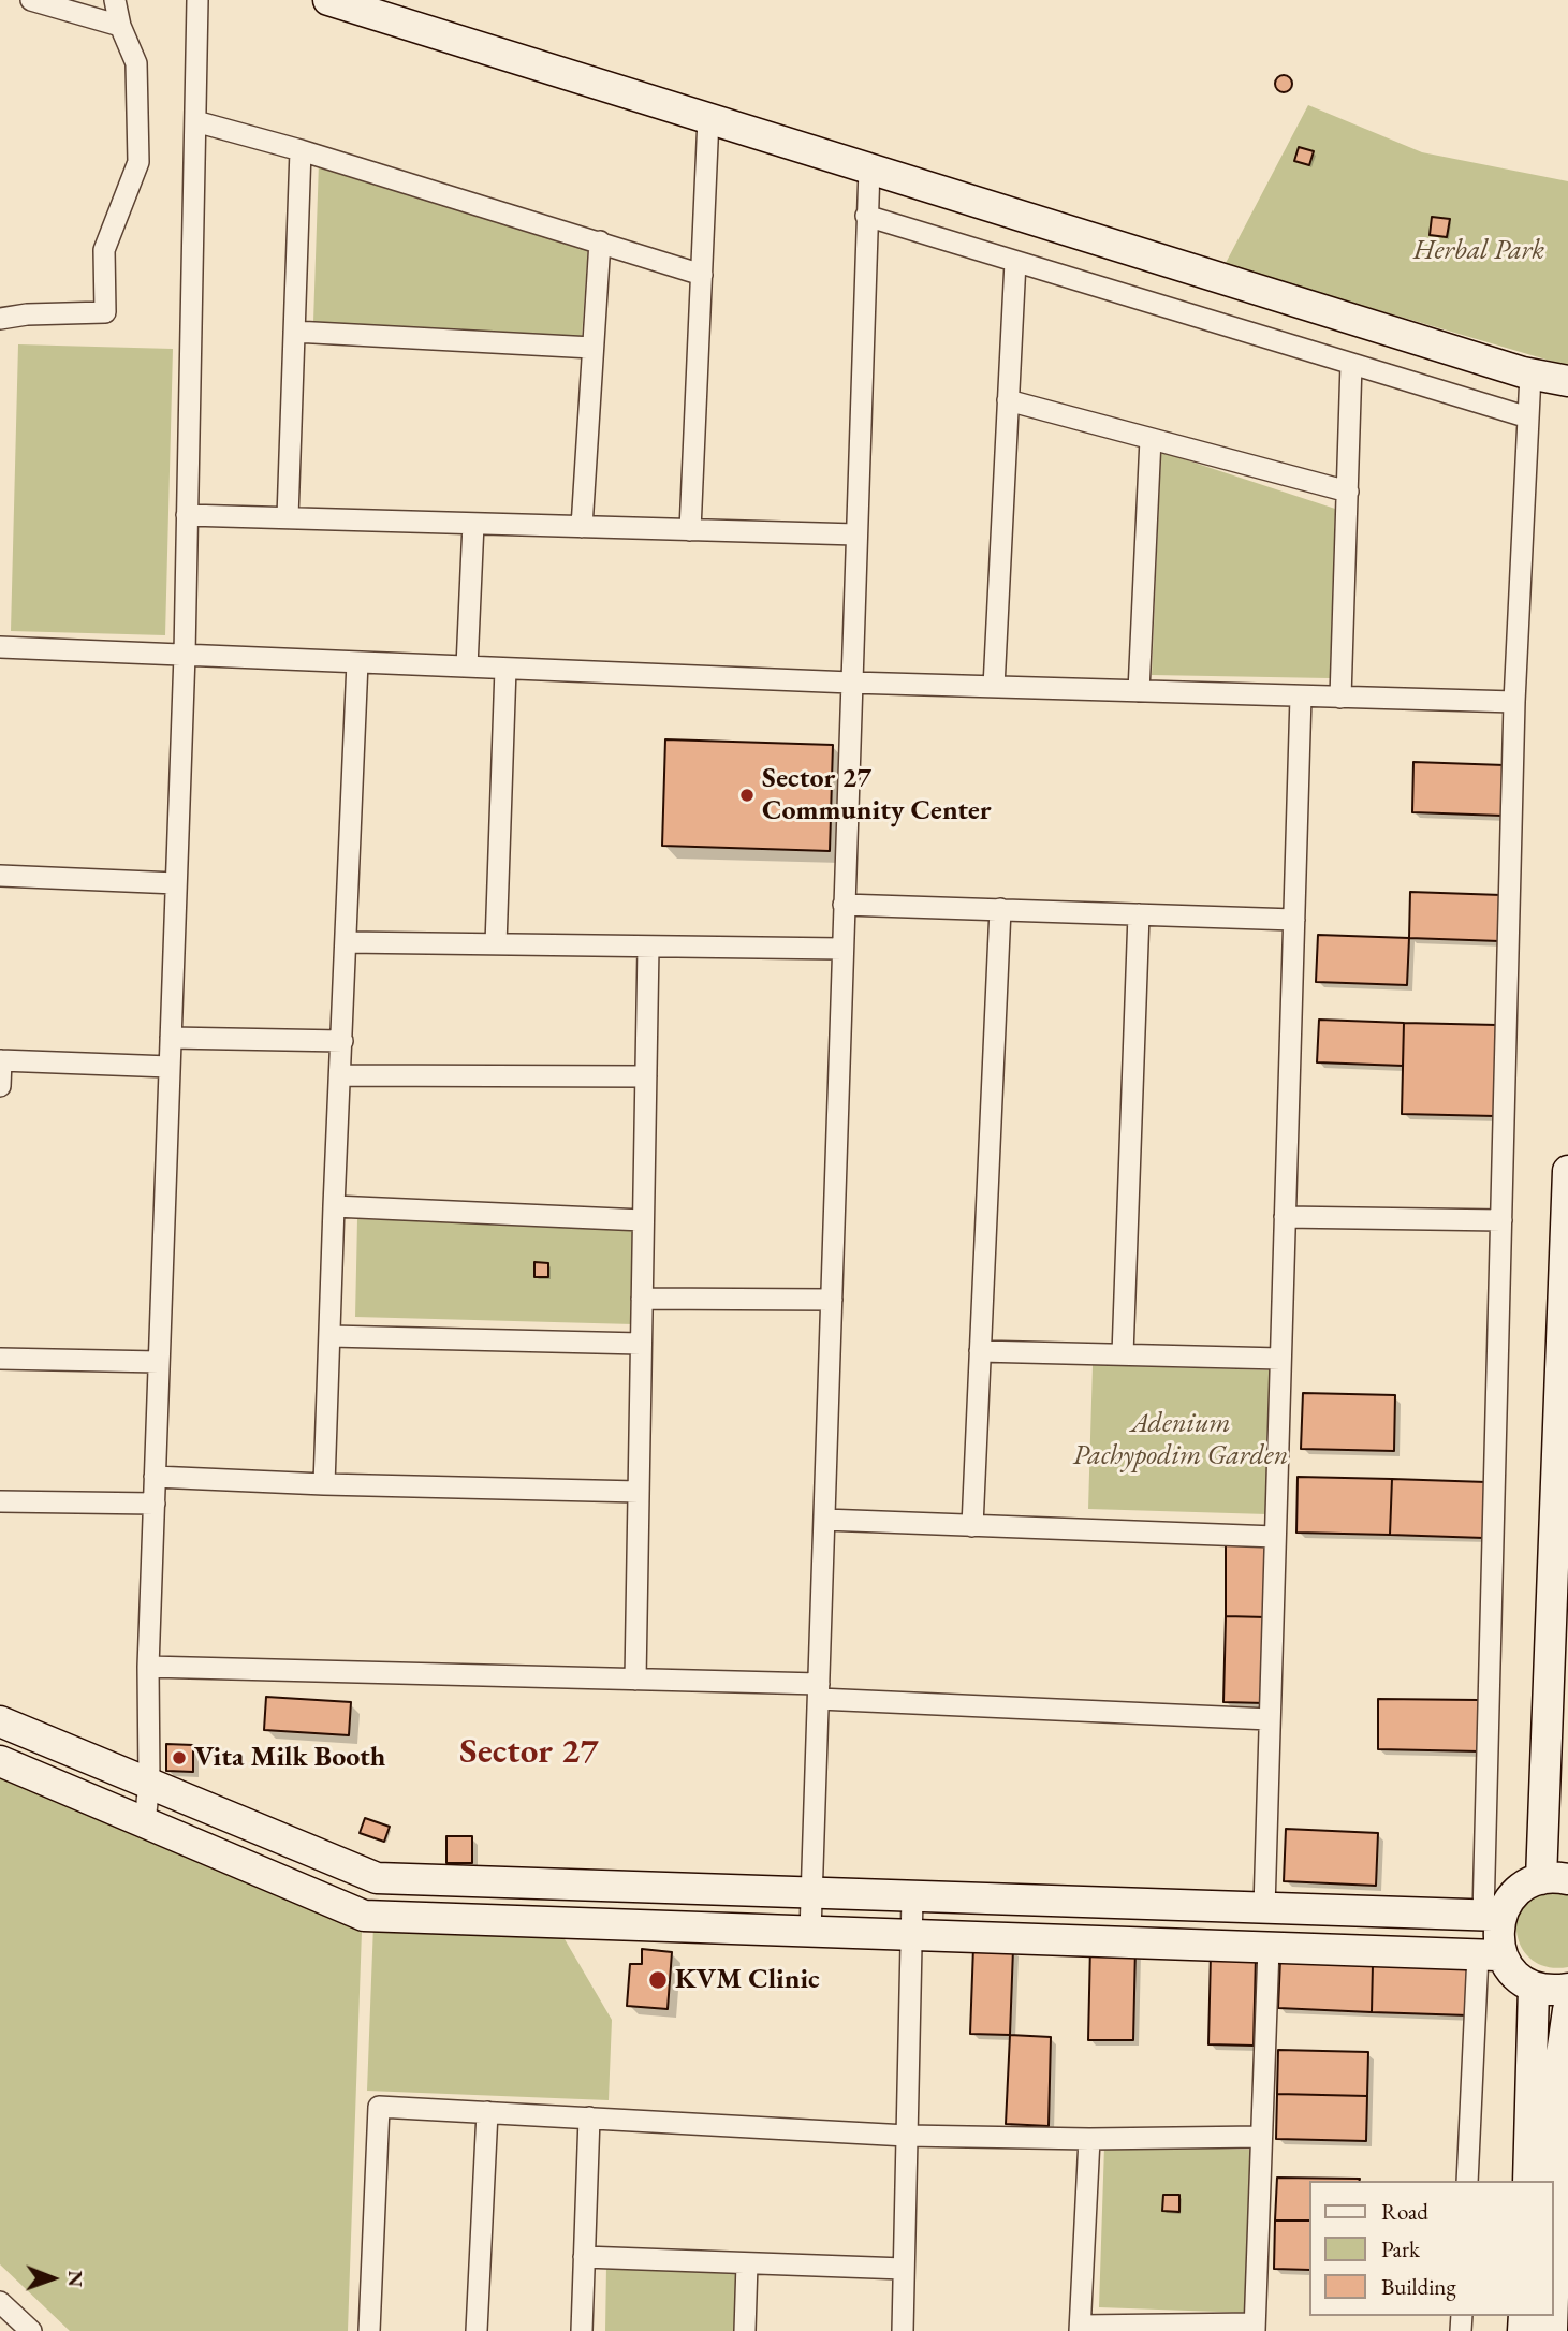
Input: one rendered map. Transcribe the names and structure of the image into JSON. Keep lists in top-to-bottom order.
{
  "districts": ["Sector 27"],
  "parks": ["Herbal Park", "Adenium Pachypodim Garden"],
  "places": ["Sector 27 Community Center", "Vita Milk Booth", "KVM Clinic"],
  "legend": ["Road", "Park", "Building"],
  "north": "right"
}
